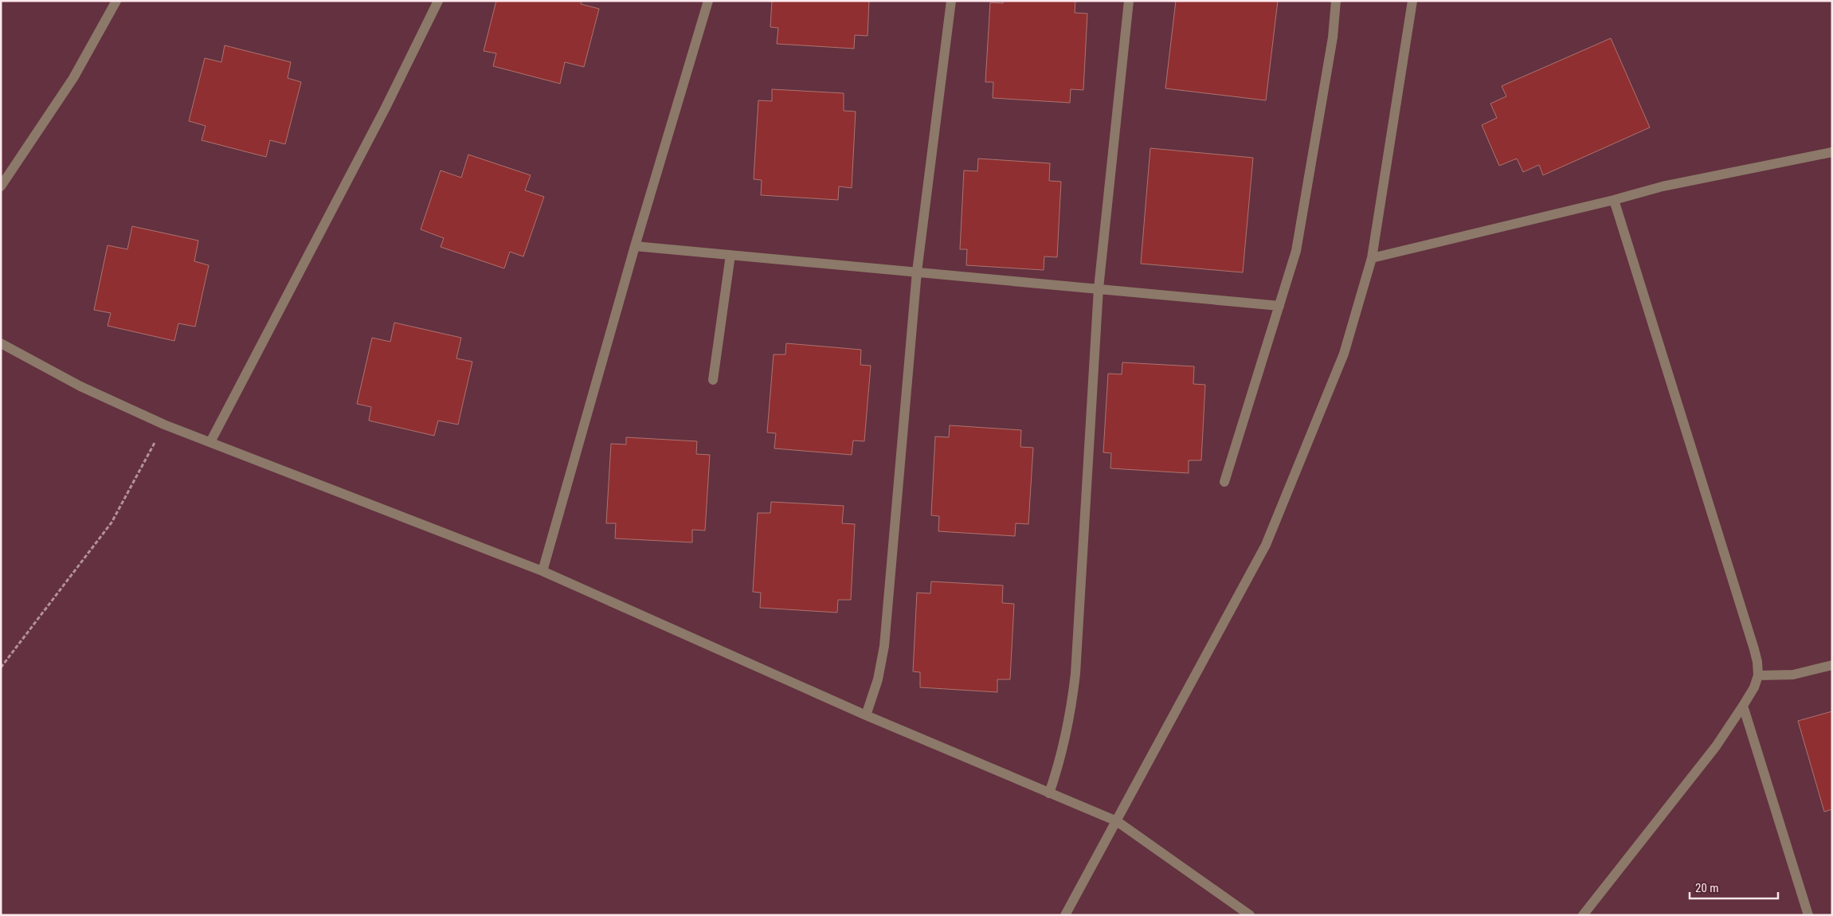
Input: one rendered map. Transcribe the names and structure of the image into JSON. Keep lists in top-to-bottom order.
{
  "scale_bar": "20 m"
}
